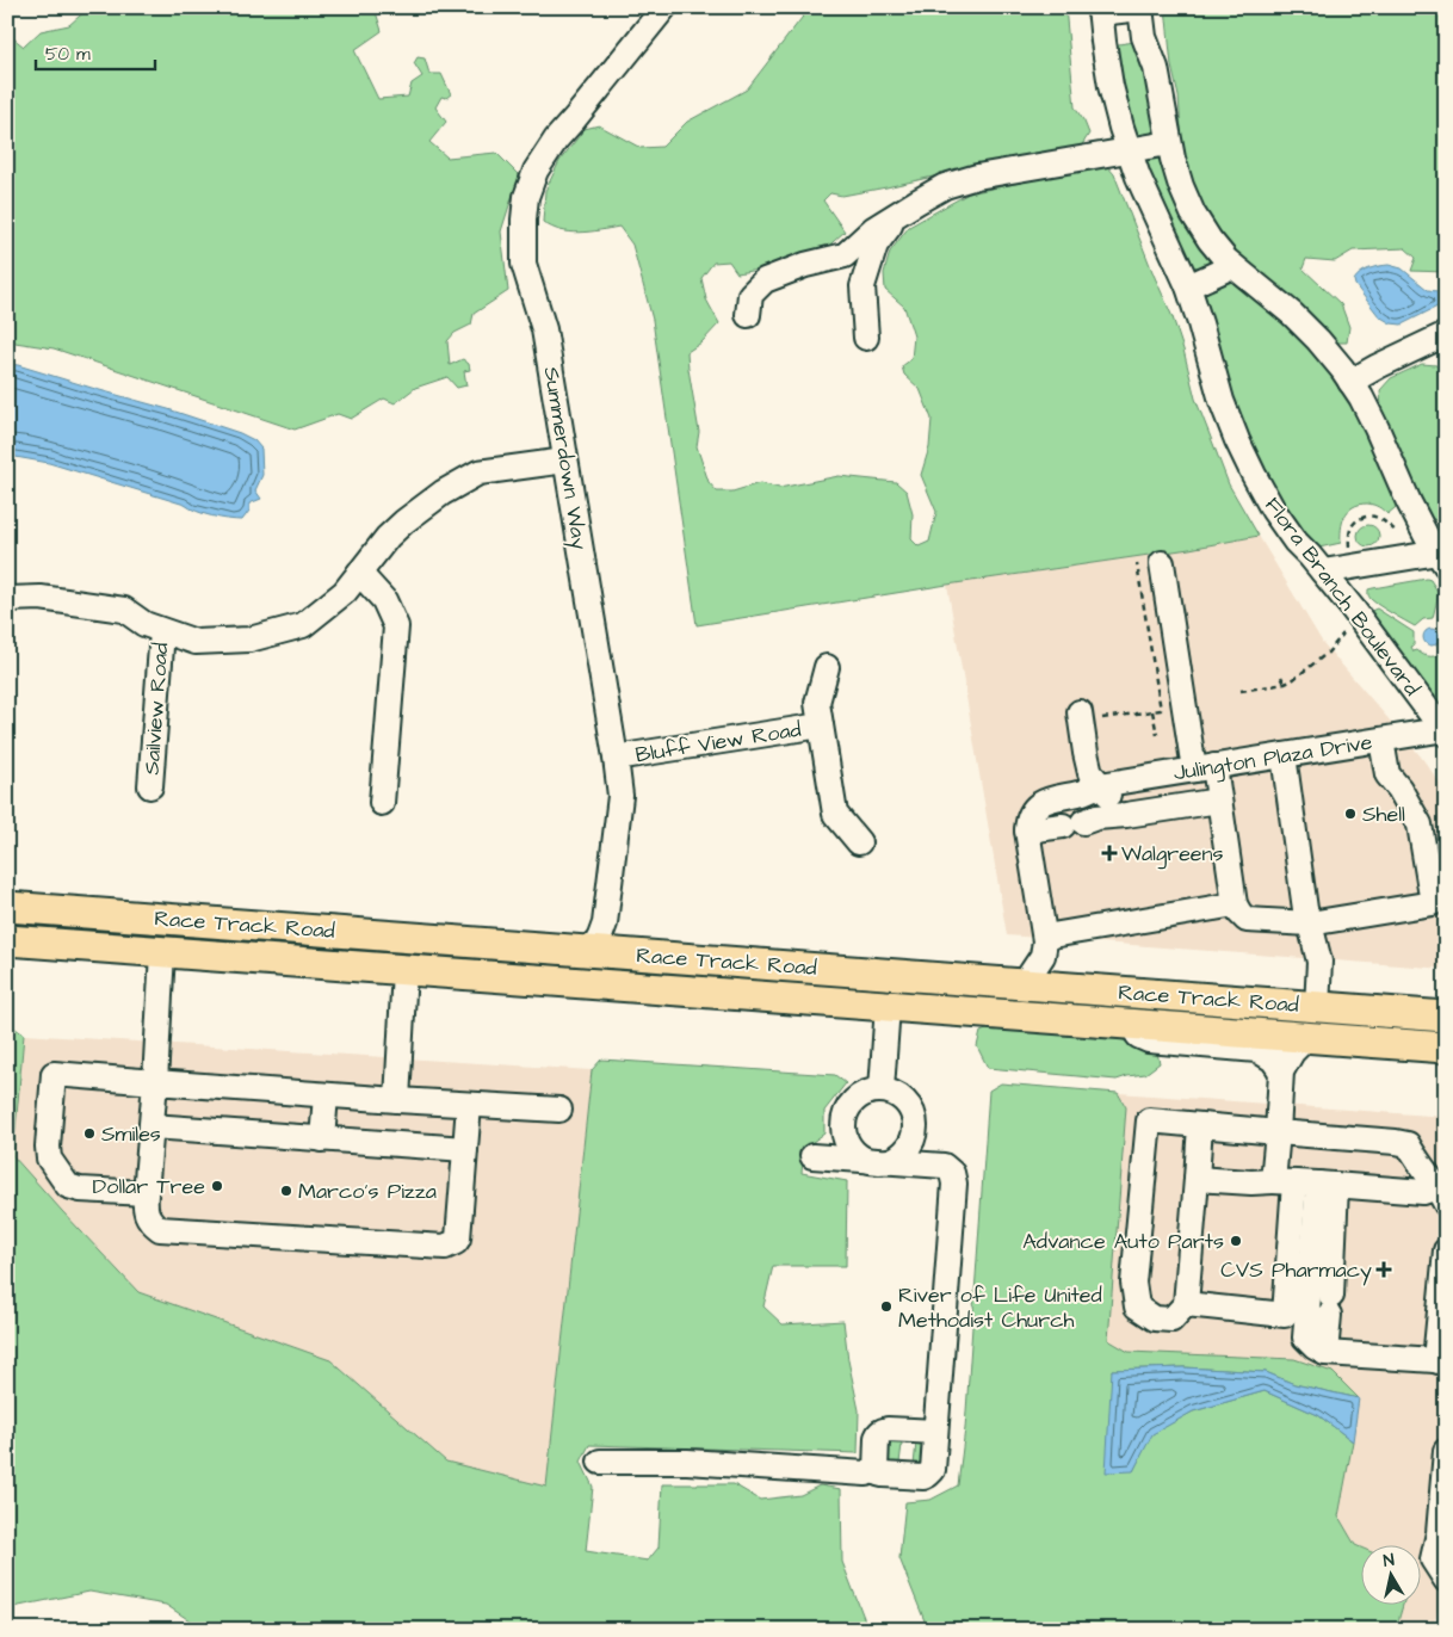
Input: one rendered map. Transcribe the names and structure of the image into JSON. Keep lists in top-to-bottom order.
{
  "streets": {
    "main road": ["Race Track Road"],
    "street": [
      "Summerdown Way",
      "Flora Branch Boulevard",
      "Sailview Road",
      "Bluff View Road",
      "Julington Plaza Drive"
    ]
  },
  "crossings": [
    ["Summerdown Way", "Bluff View Road"],
    ["Summerdown Way", "Race Track Road"],
    ["Flora Branch Boulevard", "Julington Plaza Drive"]
  ],
  "places": {
    "other": [
      "Shell",
      "Smiles",
      "Dollar Tree",
      "Marco's Pizza",
      "Advance Auto Parts",
      "River of Life United Methodist Church"
    ],
    "health": ["Walgreens", "CVS Pharmacy"]
  },
  "scale_bar": "50 m",
  "north": "top"
}
